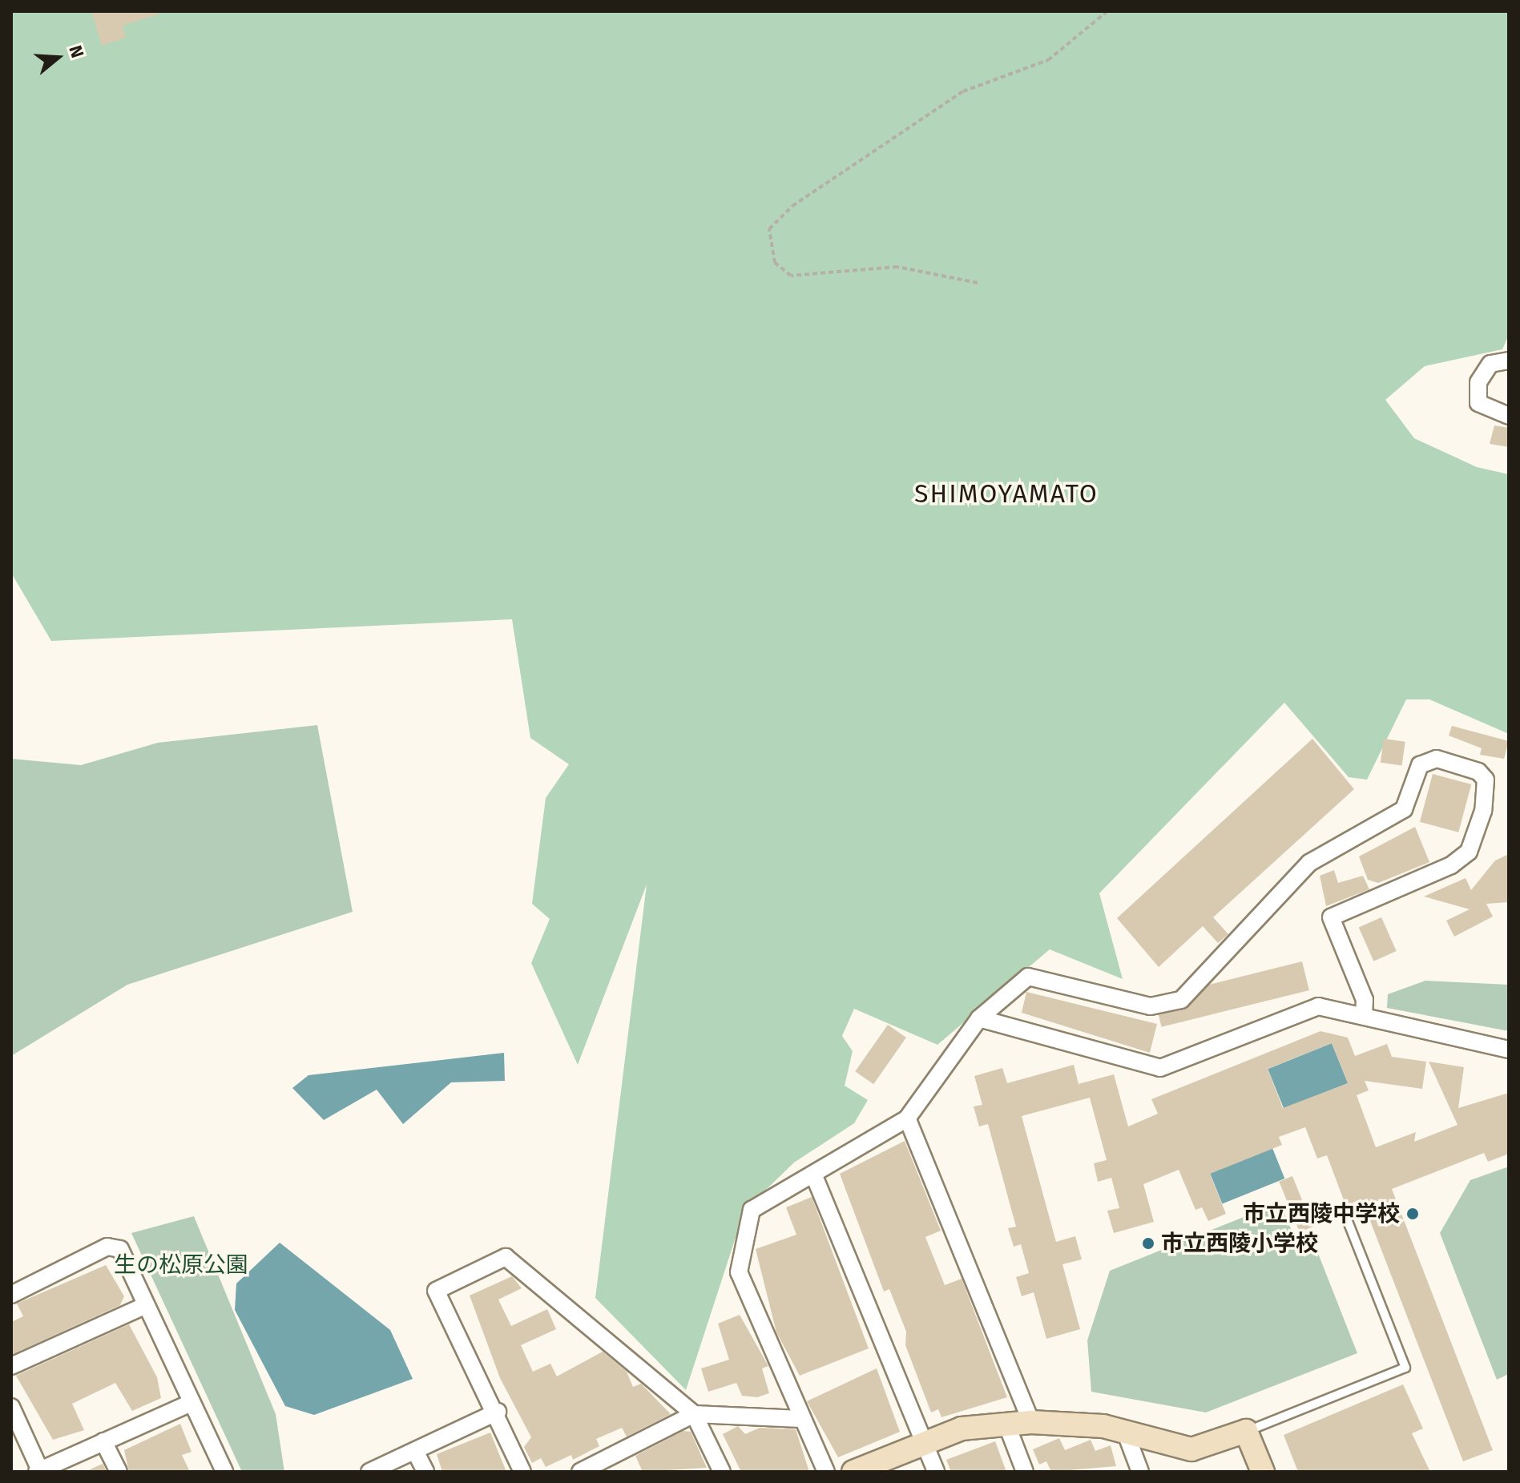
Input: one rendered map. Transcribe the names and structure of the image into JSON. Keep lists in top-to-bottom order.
{
  "districts": ["SHIMOYAMATO"],
  "parks": ["生の松原公園"],
  "places": ["市立西陵中学校", "市立西陵小学校"],
  "north": "right"
}
